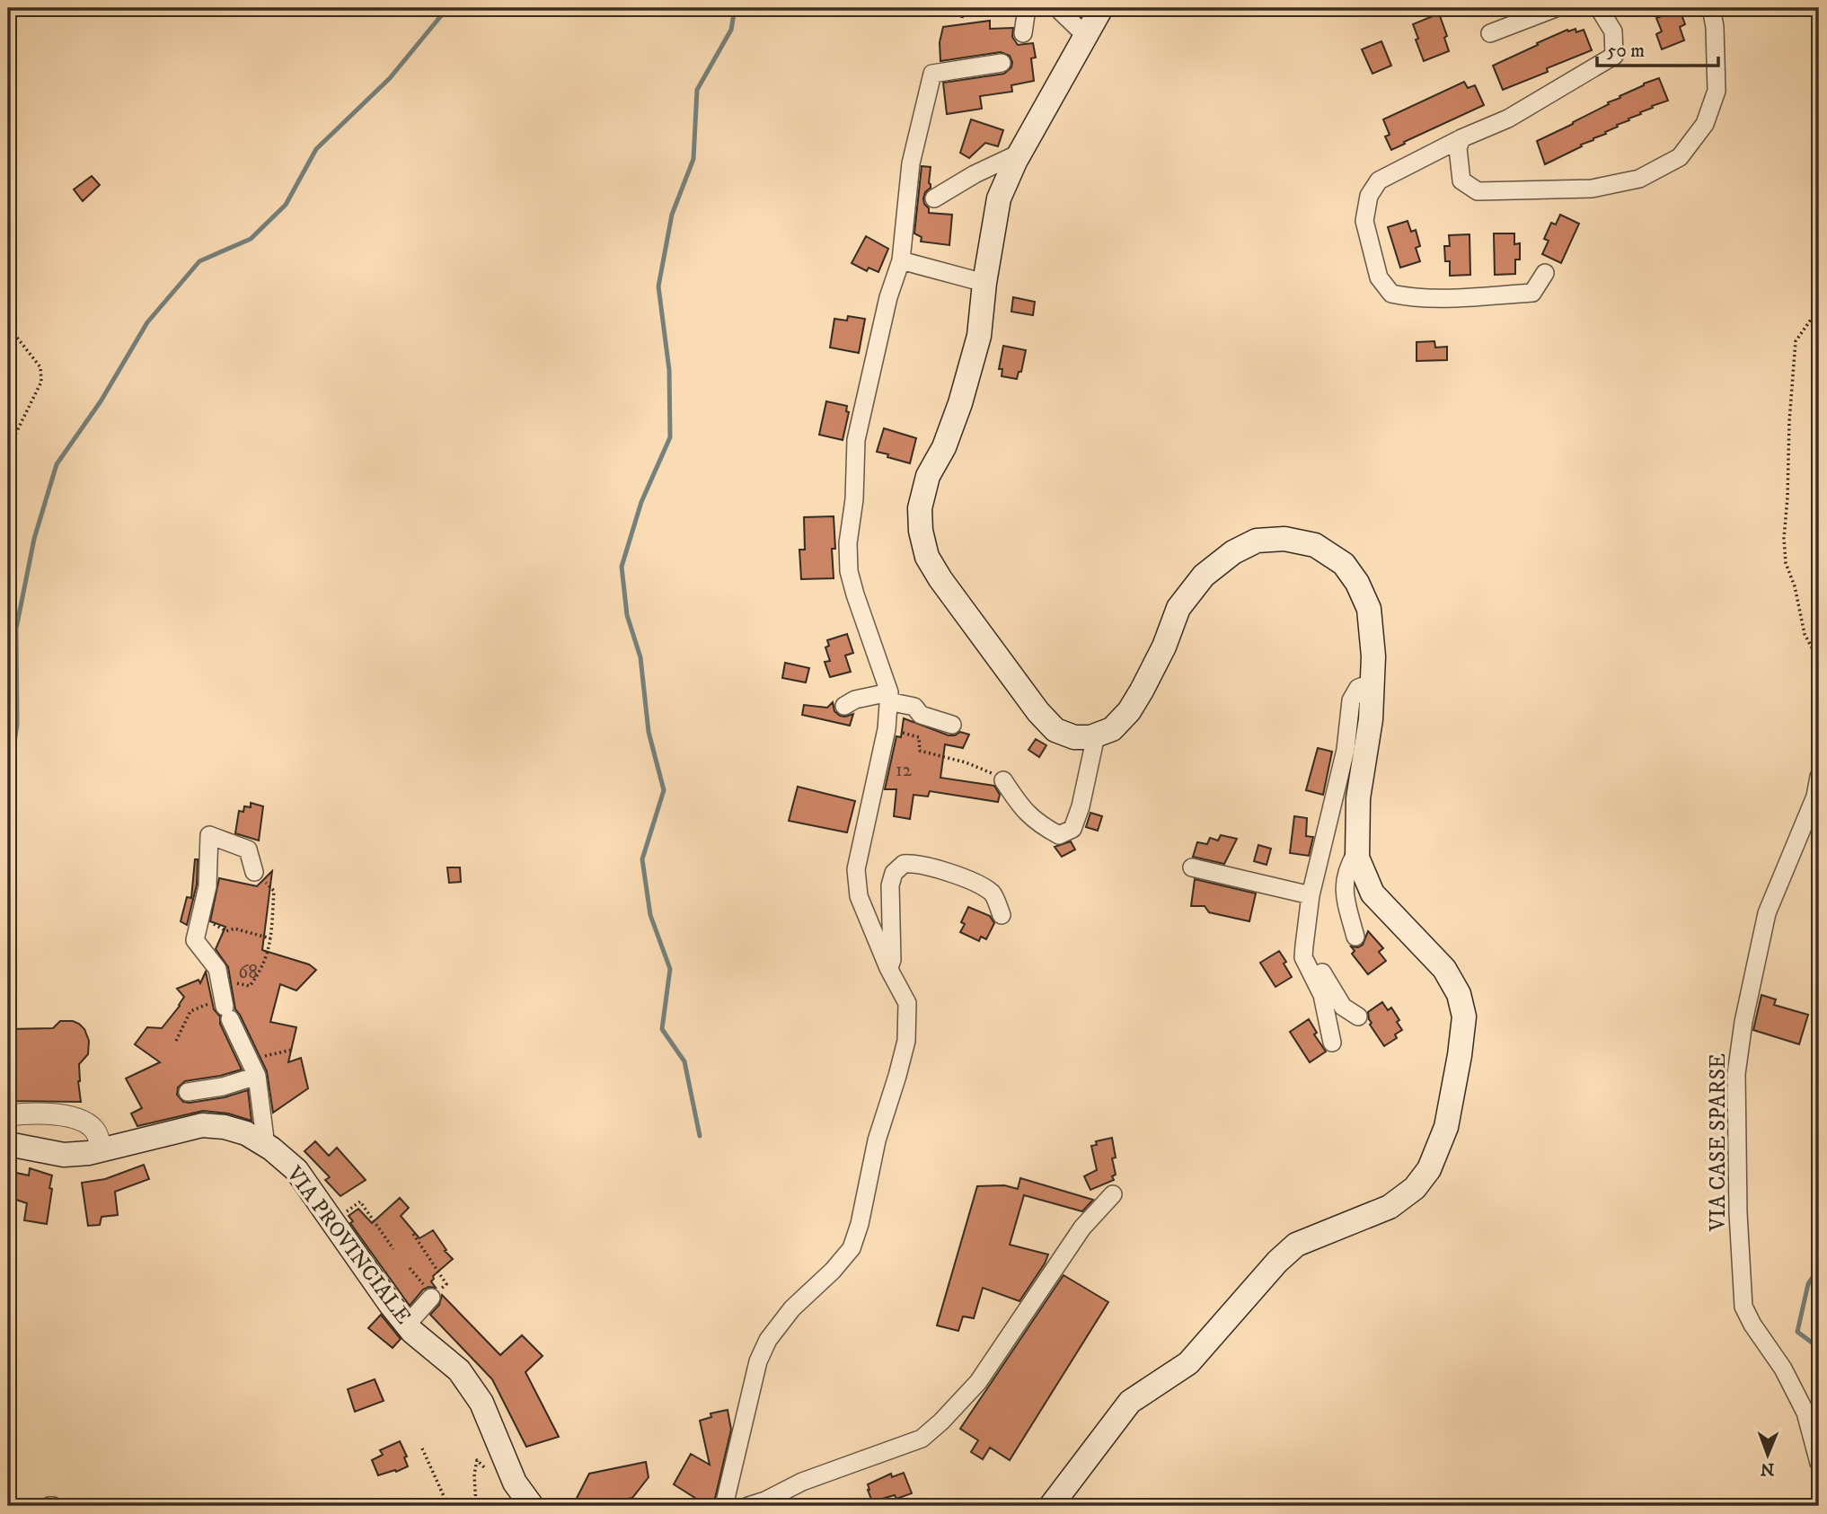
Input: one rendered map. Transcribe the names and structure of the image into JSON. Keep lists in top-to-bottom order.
{
  "streets": {
    "main road": ["VIA PROVINCIALE"],
    "street": ["VIA CASE SPARSE"]
  },
  "house_numbers": ["12", "68"],
  "scale_bar": "50 m",
  "north": "bottom"
}
